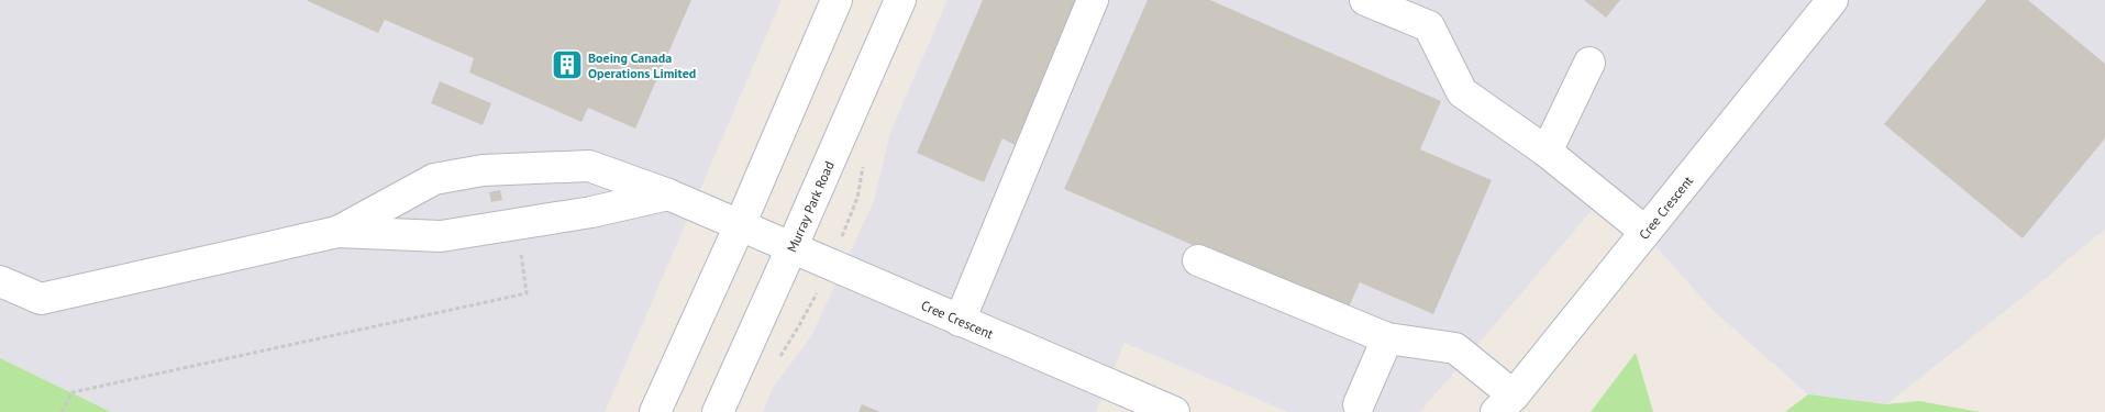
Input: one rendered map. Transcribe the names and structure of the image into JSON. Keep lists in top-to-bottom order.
{
  "streets": {
    "street": ["Murray Park Road", "Cree Crescent"]
  },
  "crossings": [
    ["Murray Park Road", "Cree Crescent"]
  ],
  "places": {
    "building": ["Boeing Canada Operations Limited"]
  }
}
